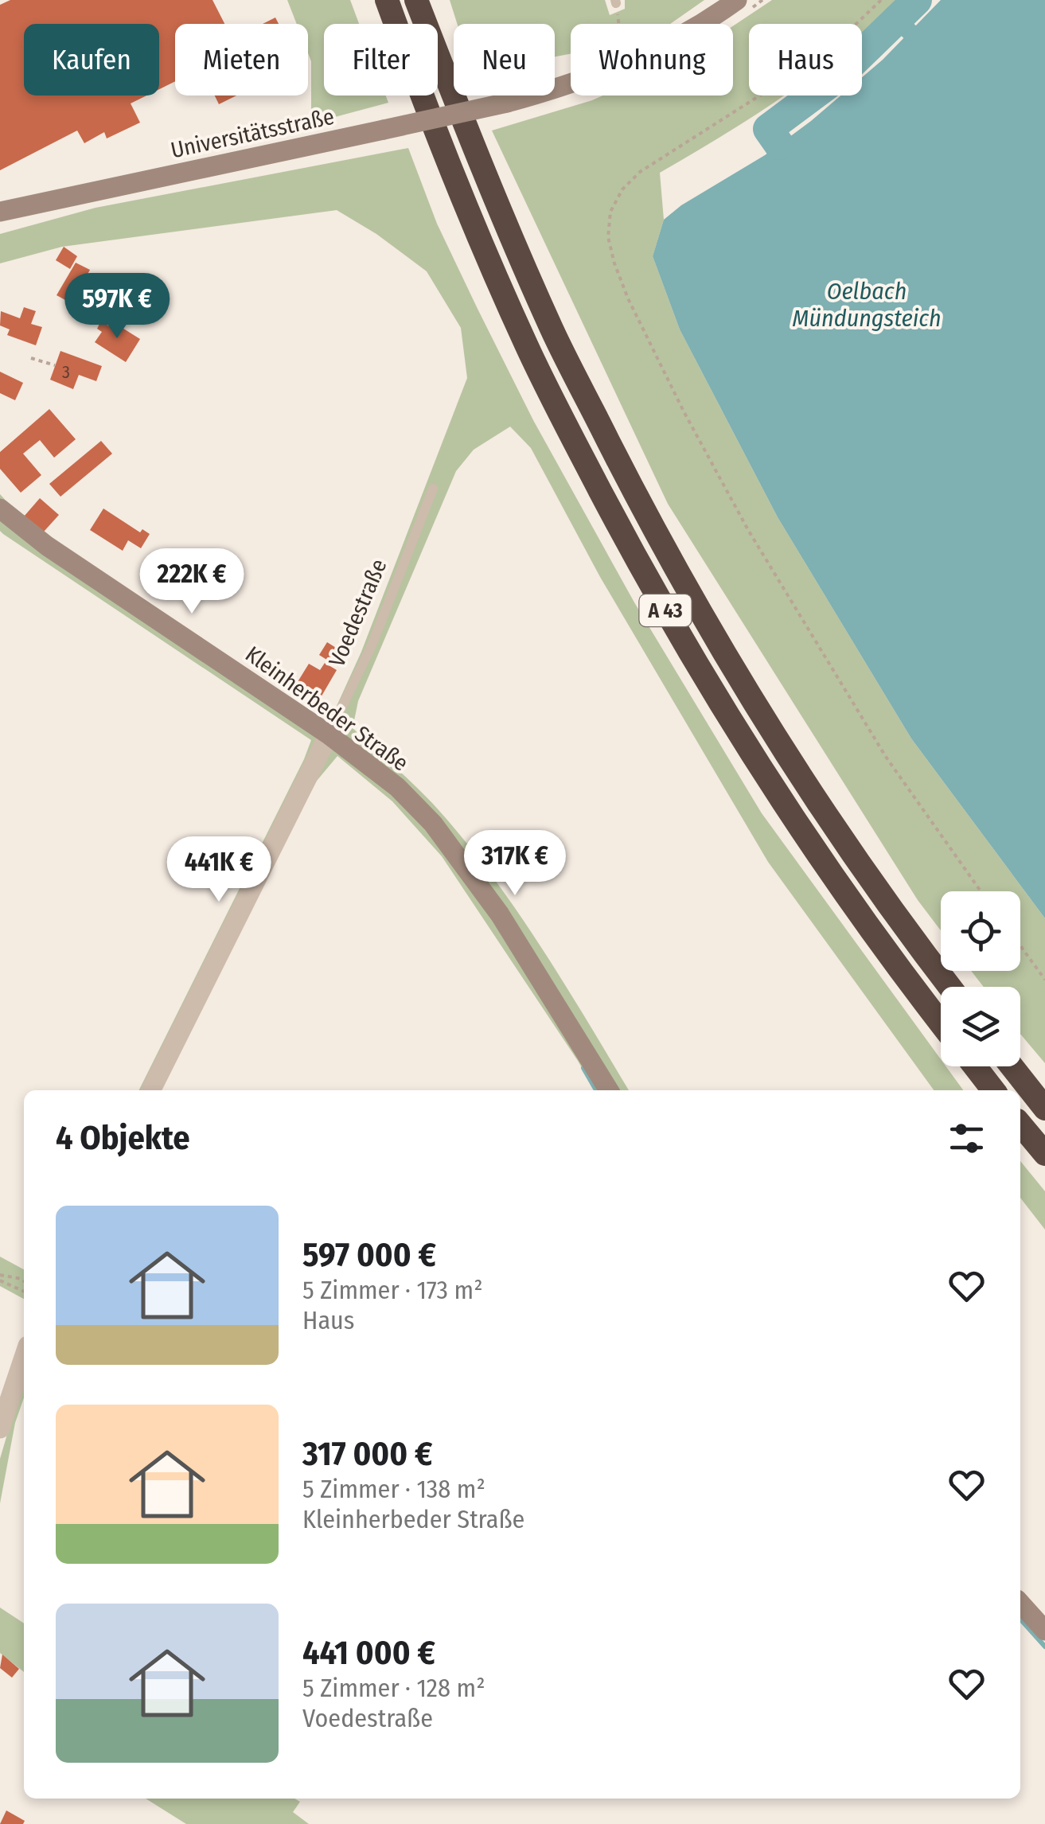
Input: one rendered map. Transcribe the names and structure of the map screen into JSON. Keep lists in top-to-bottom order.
{
  "streets": {
    "highway": ["A 43"],
    "street": ["Universitätsstraße", "Voedestraße", "Kleinherbeder Straße"]
  },
  "crossings": [
    ["Voedestraße", "Kleinherbeder Straße"]
  ],
  "water": ["Oelbach Mündungsteich"],
  "house_numbers": ["3"],
  "page": {
    "chip": [
      "Kaufen",
      "Mieten",
      "Filter",
      "Neu",
      "Wohnung",
      "Haus"
    ],
    "price": [
      "597K €",
      "222K €",
      "317K €",
      "441K €"
    ],
    "heading": "4 Objekte",
    "list": [
      {
        "name": "597 000 €",
        "note": "5 Zimmer · 173 m² · Haus"
      },
      {
        "name": "317 000 €",
        "note": "5 Zimmer · 138 m² · Kleinherbeder Straße"
      },
      {
        "name": "441 000 €",
        "note": "5 Zimmer · 128 m² · Voedestraße"
      }
    ]
  }
}
